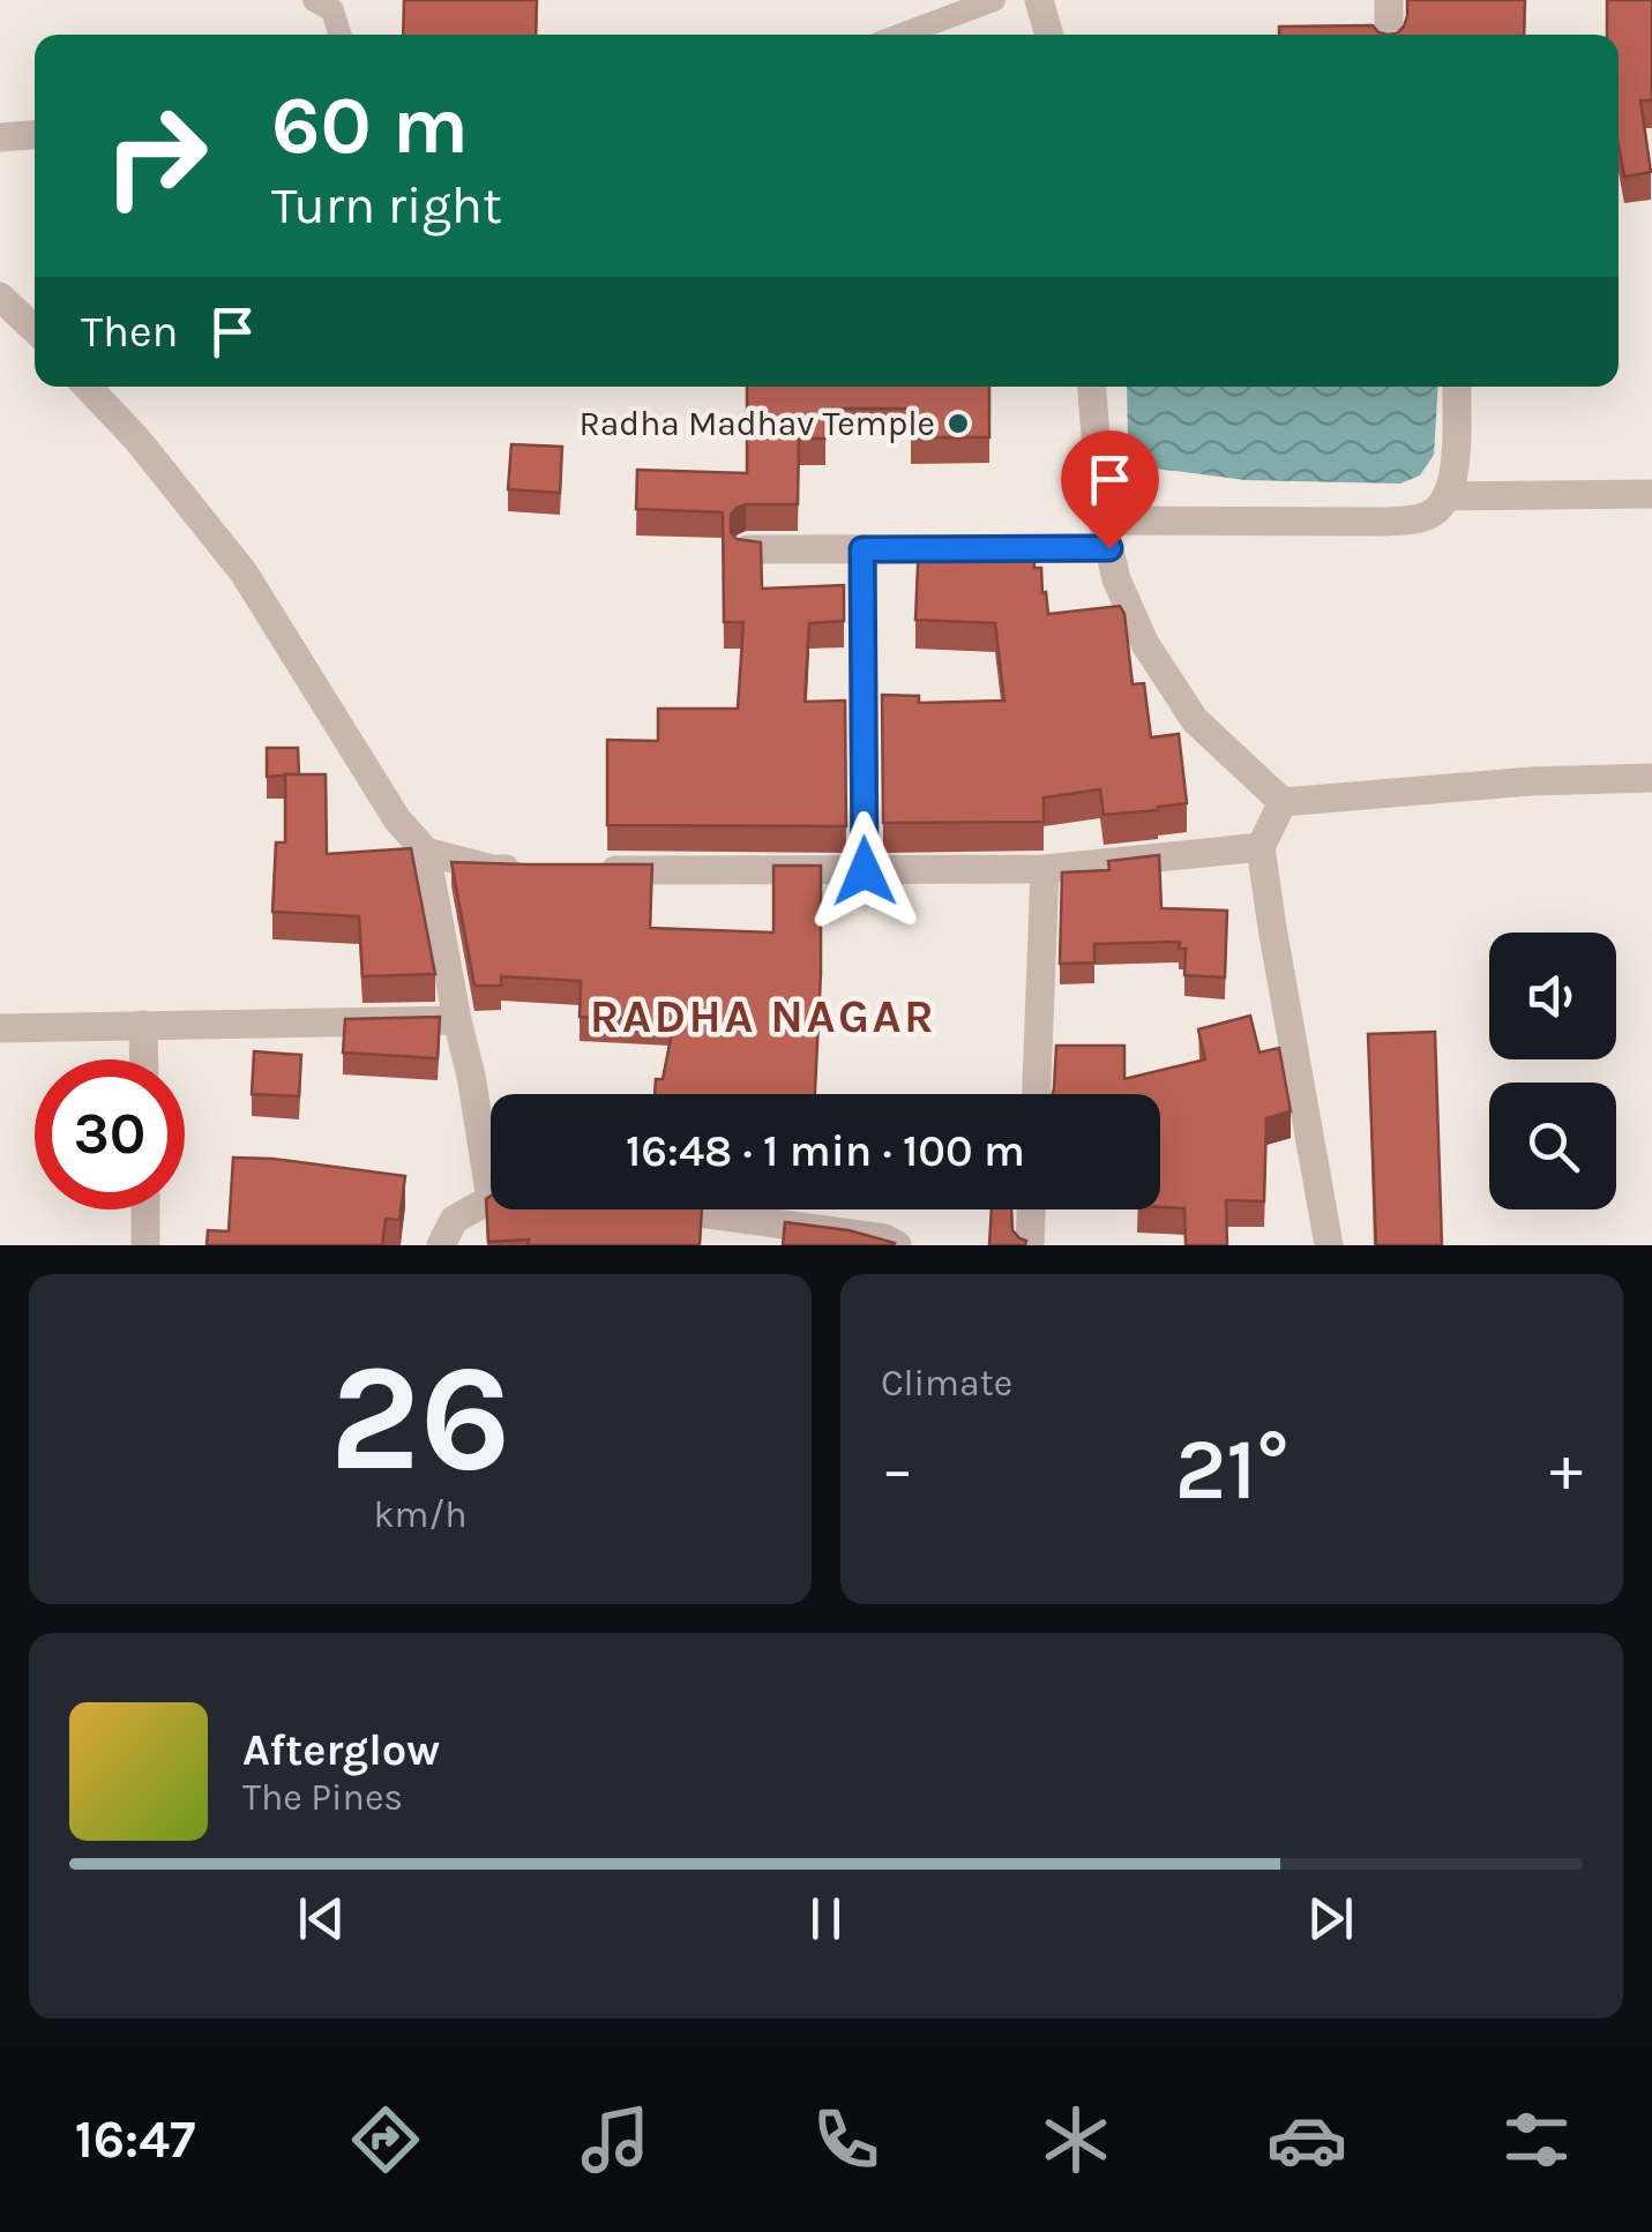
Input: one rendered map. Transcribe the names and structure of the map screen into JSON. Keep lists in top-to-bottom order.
{
  "districts": ["RADHA NAGAR"],
  "places": ["Radha Madhav Temple"],
  "page": {
    "turn": ["60 m", "Turn right"],
    "then": "Then",
    "limit": "30",
    "trip": "16:48 · 1 min · 100 m",
    "tile": [
      ["26", "km/h"],
      "Climate"
    ],
    "heat": ["−", "21°", "+"],
    "song": ["Afterglow", "The Pines"],
    "tabs": "16:47"
  }
}
